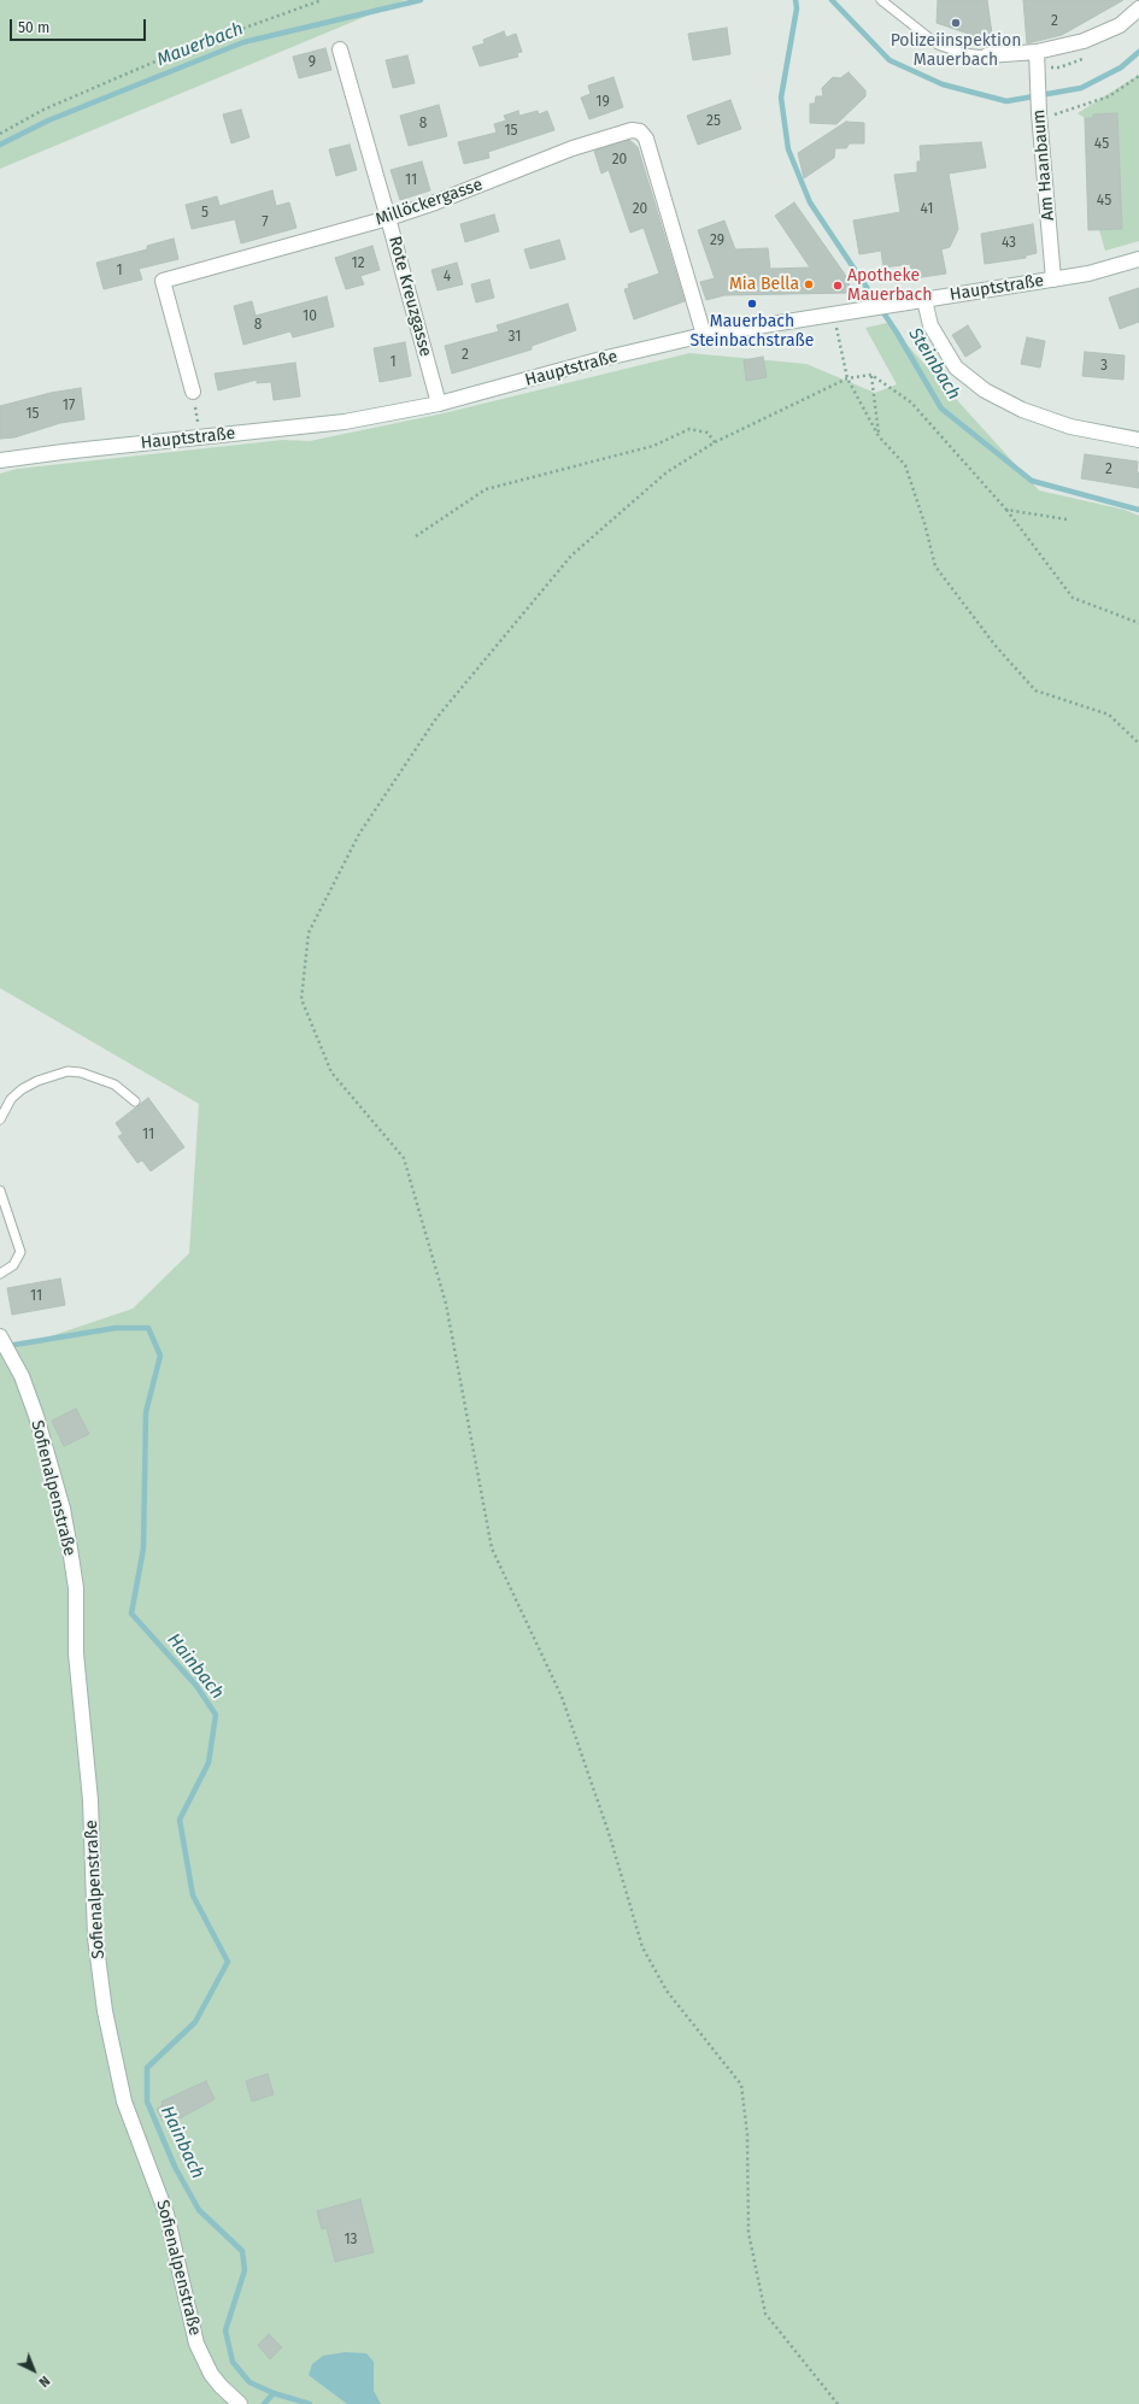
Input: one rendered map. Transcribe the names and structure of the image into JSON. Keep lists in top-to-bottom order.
{
  "streets": {
    "street": [
      "Am Haanbaum",
      "Millöckergasse",
      "Hauptstraße",
      "Rote Kreuzgasse",
      "Sofienalpenstraße"
    ]
  },
  "crossings": [
    ["Am Haanbaum", "Hauptstraße"],
    ["Millöckergasse", "Hauptstraße"],
    ["Millöckergasse", "Rote Kreuzgasse"],
    ["Hauptstraße", "Rote Kreuzgasse"]
  ],
  "water": ["Mauerbach", "Steinbach", "Hainbach"],
  "places": [
    "Polizeiinspektion Mauerbach",
    "Mia Bella",
    "Apotheke Mauerbach",
    "Mauerbach Steinbachstraße"
  ],
  "house_numbers": [
    "2",
    "9",
    "19",
    "25",
    "8",
    "15",
    "45",
    "20",
    "11",
    "45",
    "20",
    "41",
    "5",
    "7",
    "29",
    "43",
    "12",
    "1",
    "4",
    "10",
    "8",
    "31",
    "2",
    "1",
    "3",
    "17",
    "15",
    "2",
    "11",
    "11",
    "13"
  ],
  "scale_bar": "50 m",
  "north": "bottom right"
}
